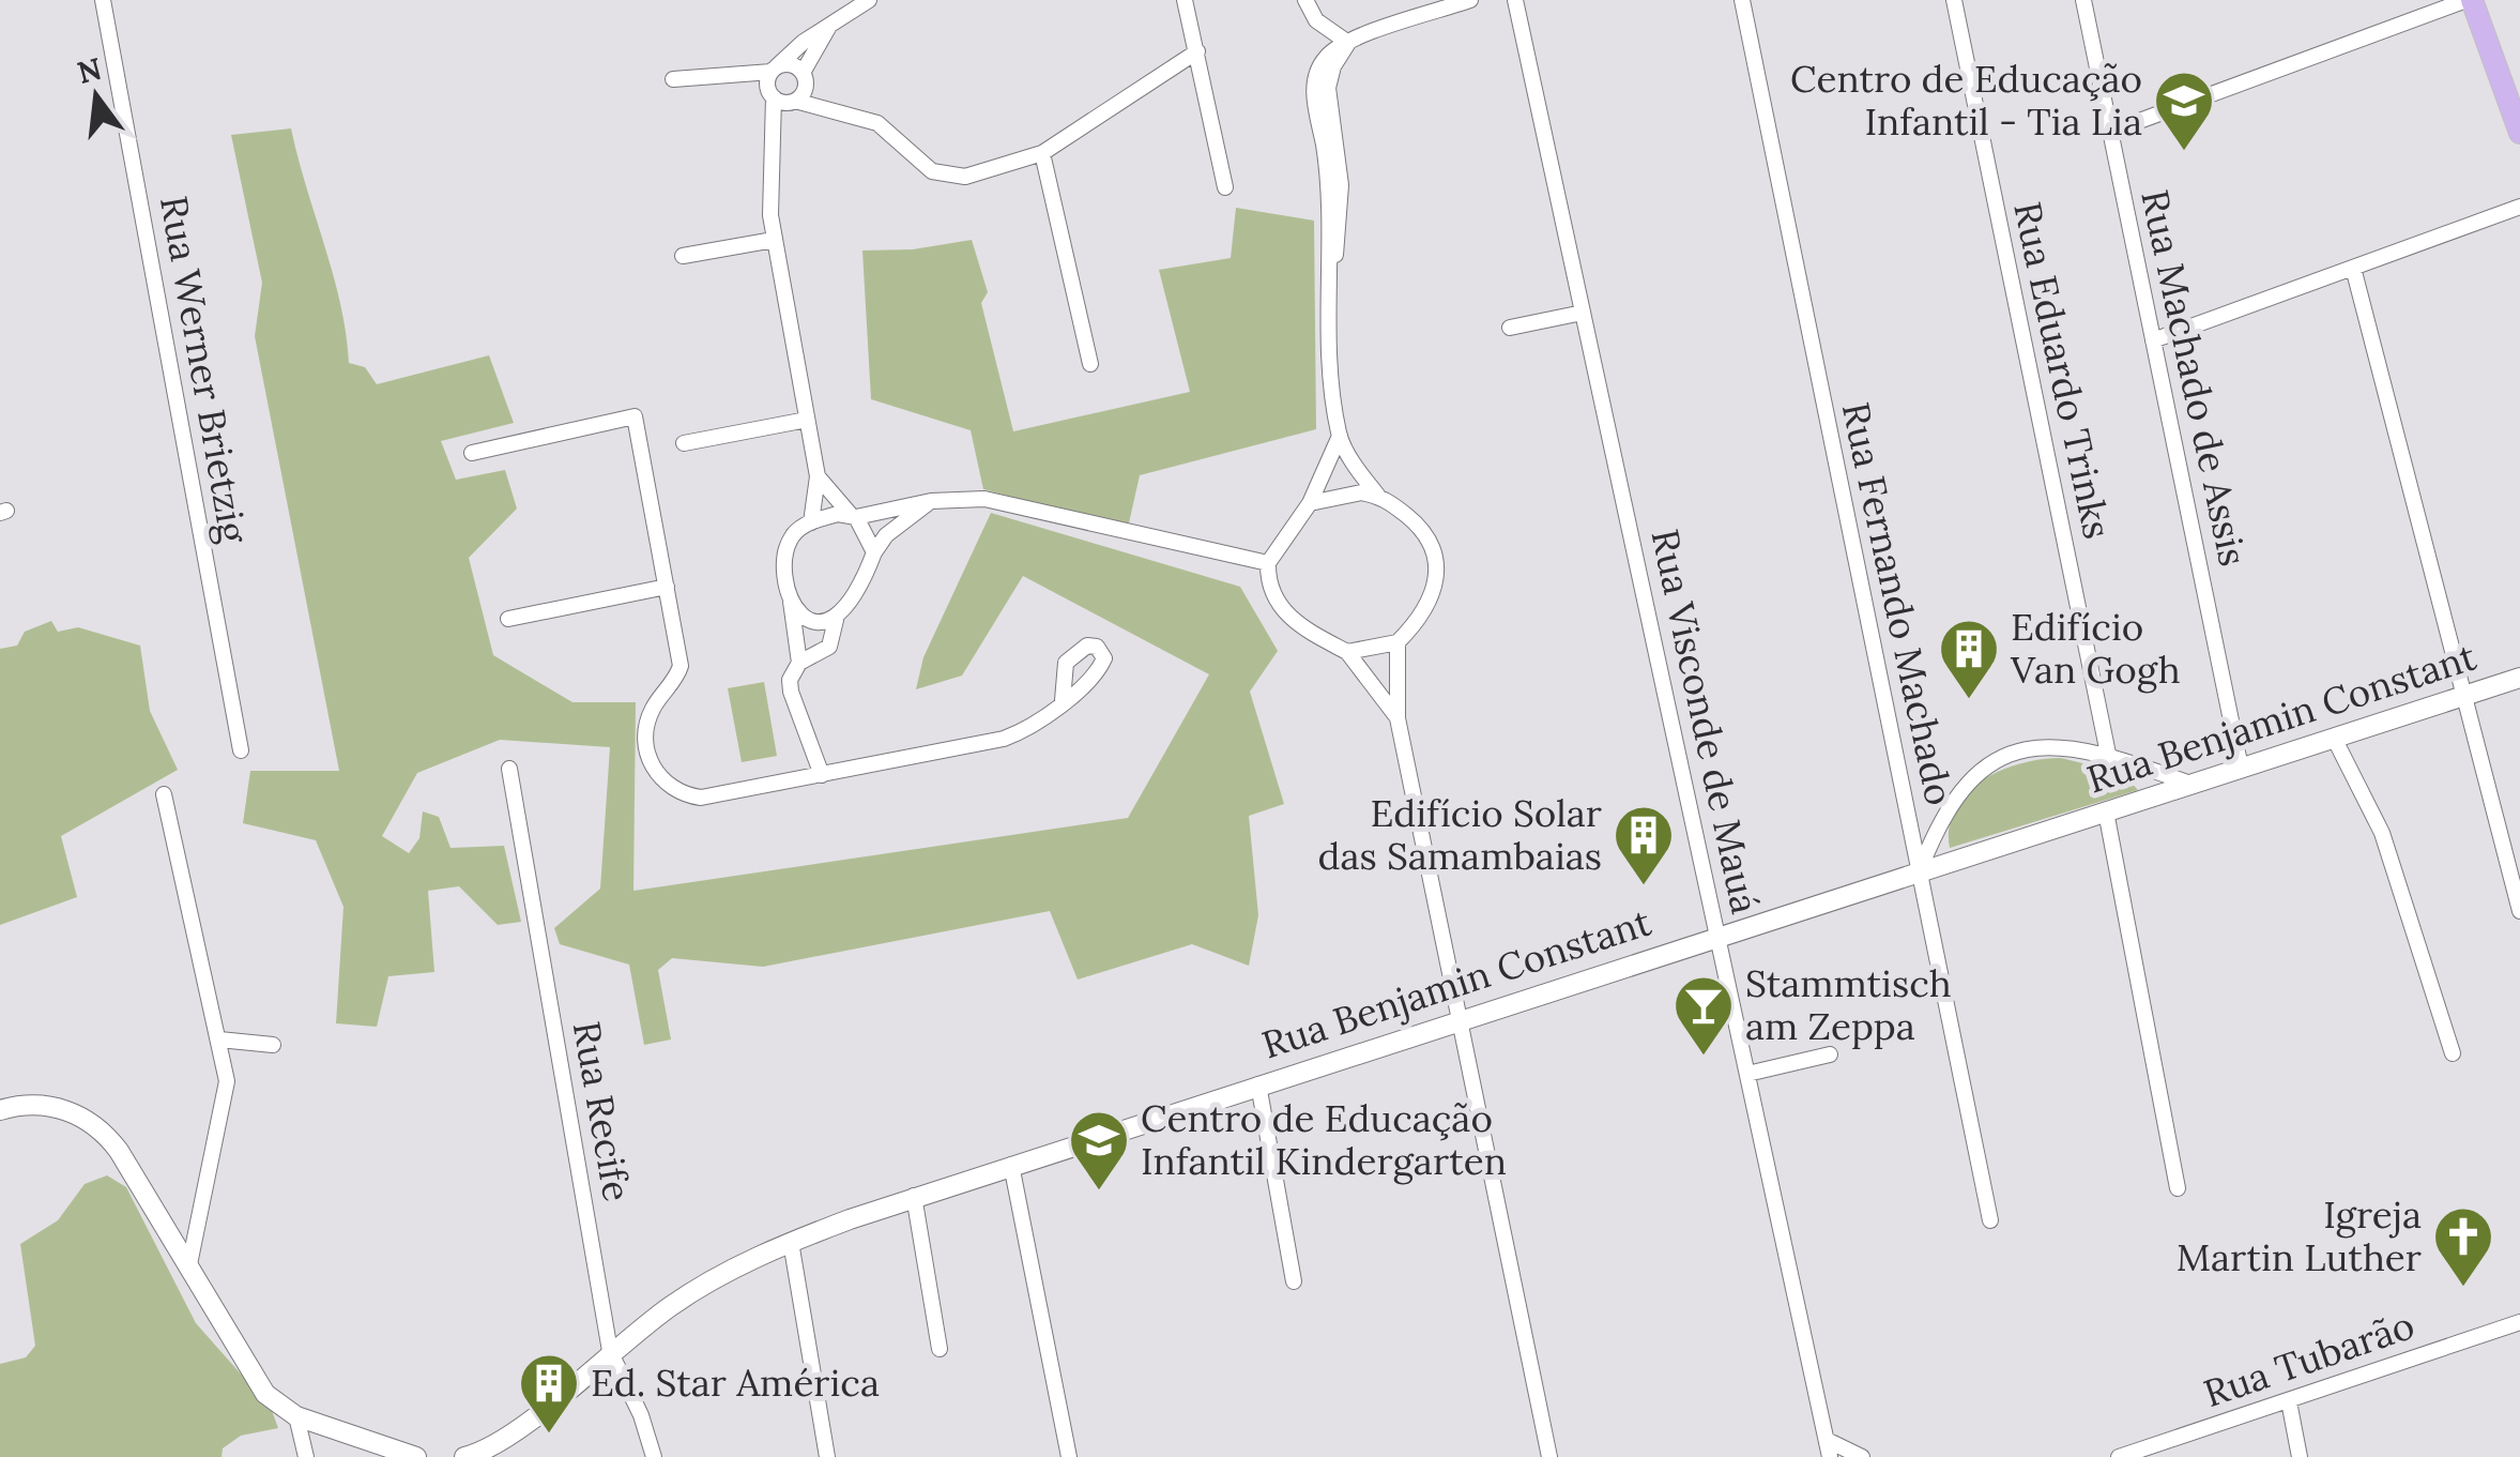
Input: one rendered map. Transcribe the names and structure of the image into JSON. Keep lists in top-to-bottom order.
{
  "streets": {
    "main road": ["Rua Benjamin Constant"],
    "street": [
      "Rua Werner Brietzig",
      "Rua Eduardo Trinks",
      "Rua Machado de Assis",
      "Rua Fernando Machado",
      "Rua Visconde de Mauá",
      "Rua Recife",
      "Rua Tubarão"
    ]
  },
  "crossings": [
    ["Rua Machado de Assis", "Rua Benjamin Constant"],
    ["Rua Fernando Machado", "Rua Benjamin Constant"],
    ["Rua Benjamin Constant", "Rua Visconde de Mauá"],
    ["Rua Benjamin Constant", "Rua Recife"]
  ],
  "places": {
    "school or university": ["Centro de Educação Infantil - Tia Lia", "Centro de Educação Infantil Kindergarten"],
    "building": ["Edifício Van Gogh", "Edifício Solar das Samambaias", "Ed. Star América"],
    "bar": ["Stammtisch am Zeppa"],
    "church": ["Igreja Martin Luther"]
  },
  "north": "top"
}
